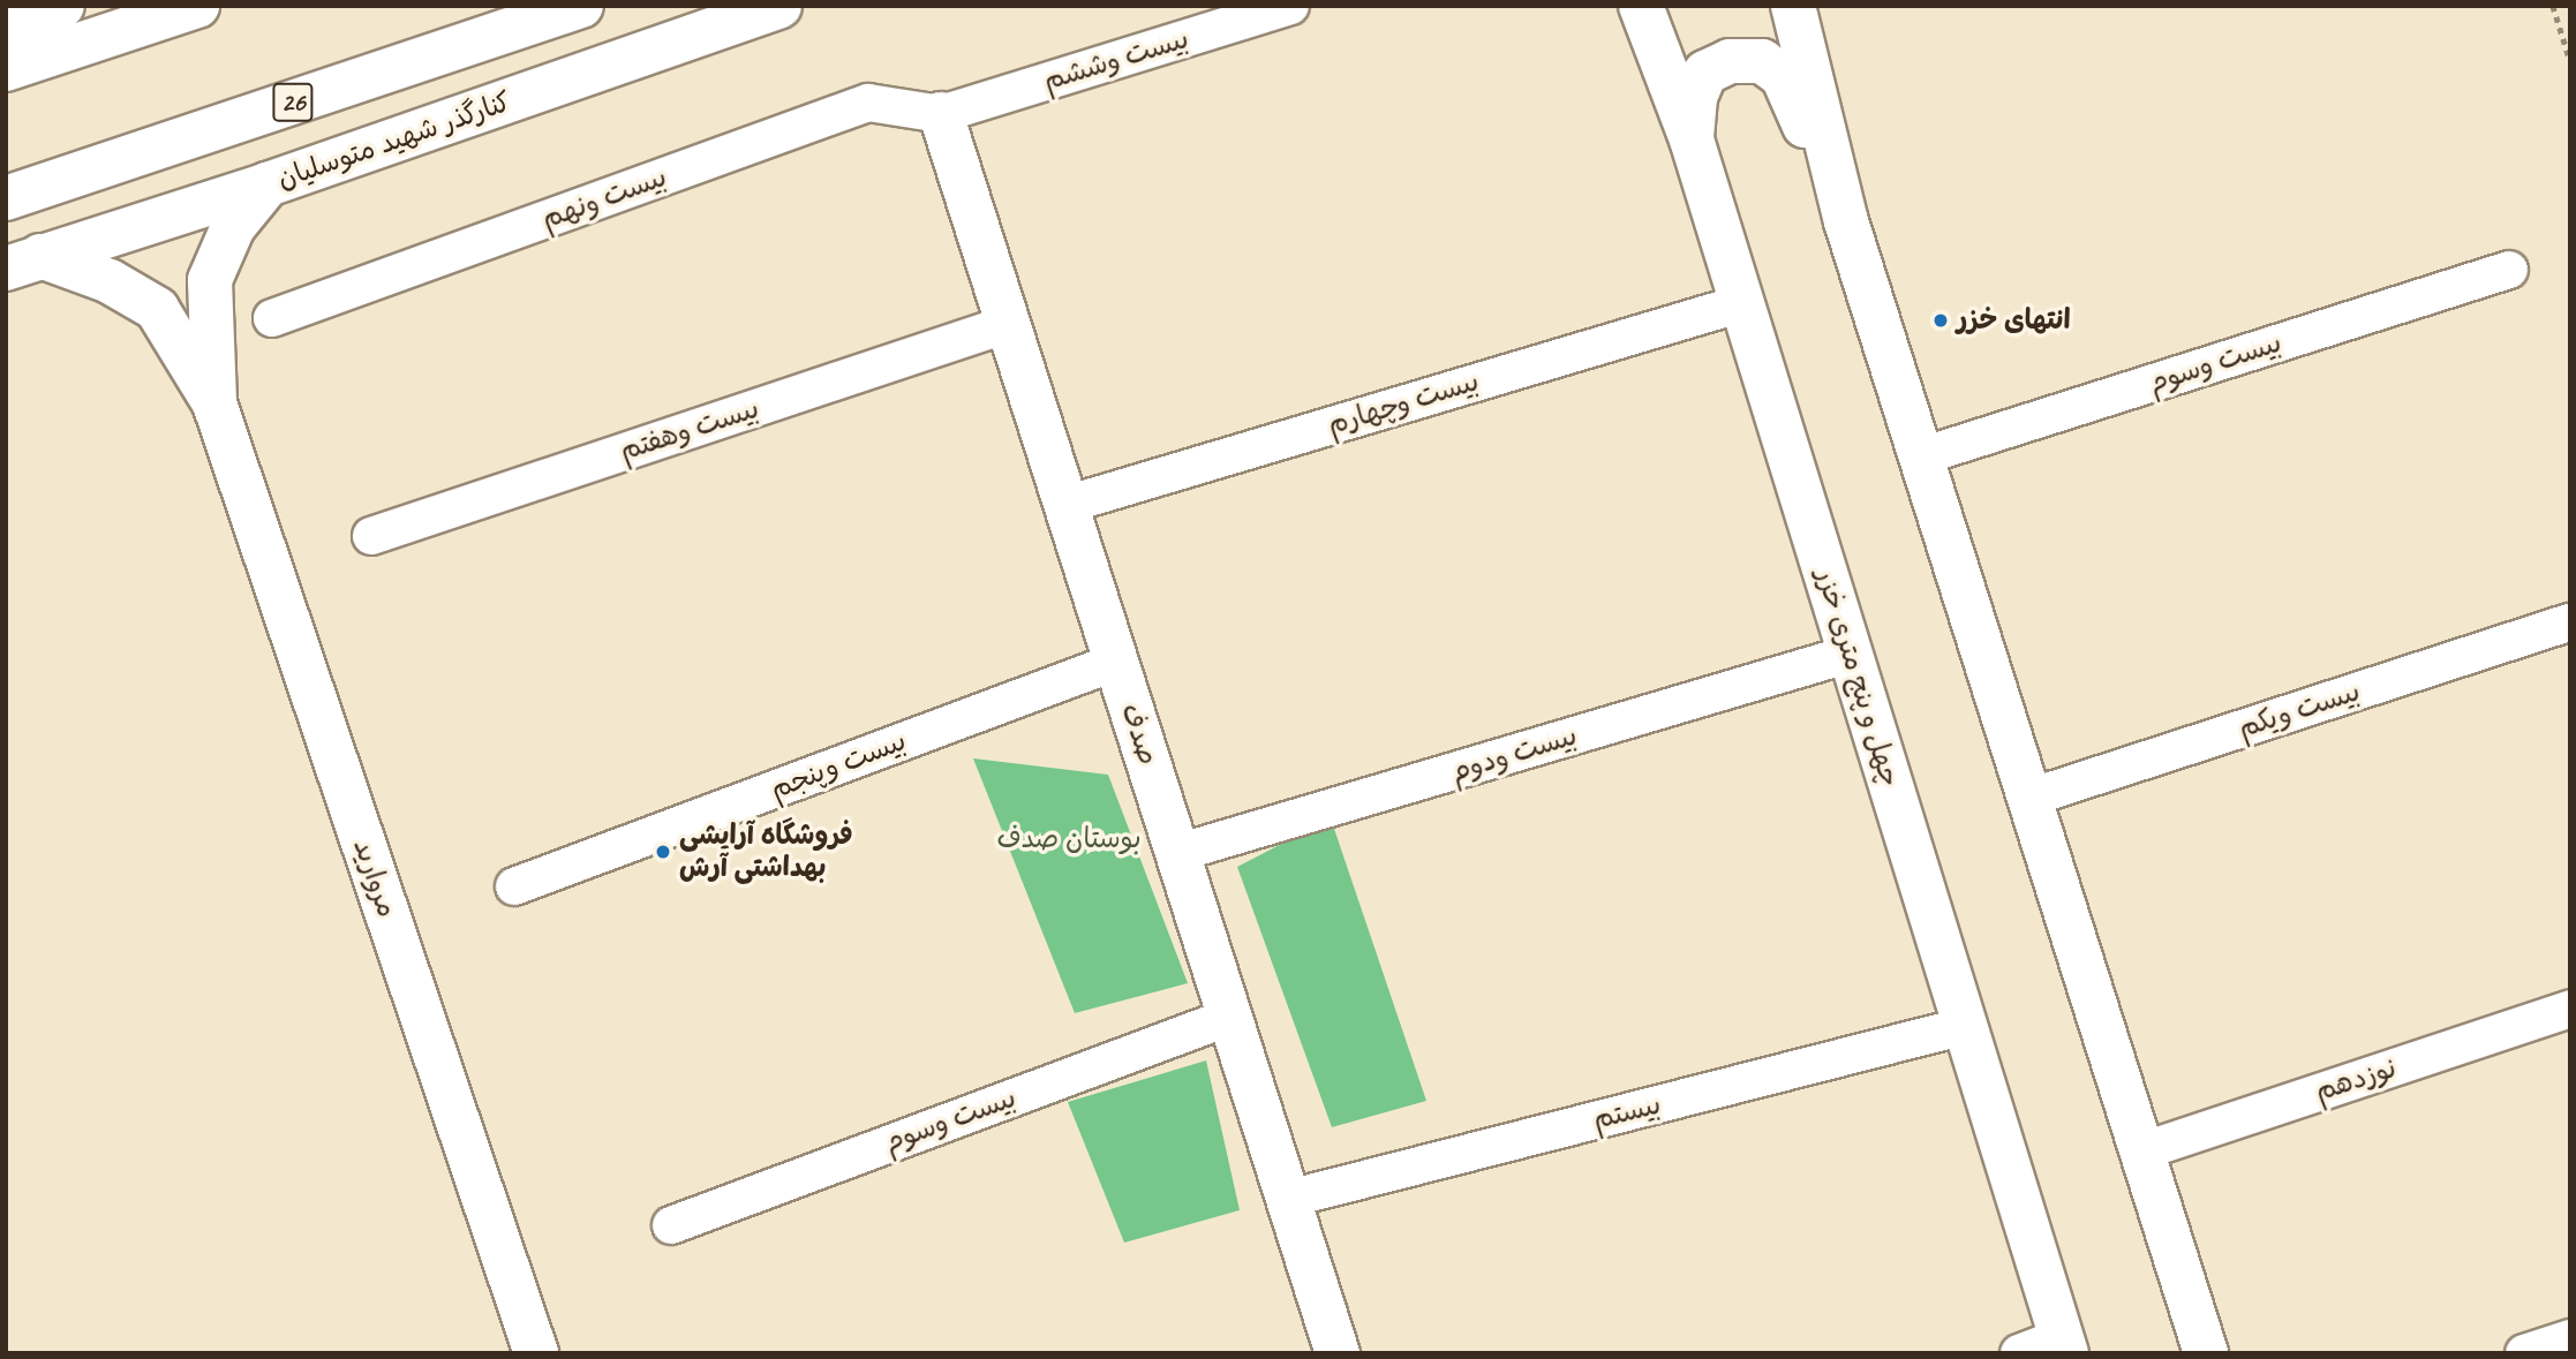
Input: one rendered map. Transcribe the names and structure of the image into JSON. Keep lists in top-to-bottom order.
{
  "streets": {
    "main road": [
      "26",
      "کنارگذر شهید متوسلیان",
      "چهل و پنج متری خزر",
      "صدف",
      "مروارید"
    ],
    "street": [
      "بیست وششم",
      "بیست ونهم",
      "بیست وسوم",
      "بیست وچهارم",
      "بیست وهفتم",
      "بیست ویکم",
      "بیست ودوم",
      "بیست وپنجم",
      "نوزدهم",
      "بیستم"
    ]
  },
  "crossings": [
    ["بیست وششم", "بیست ونهم"],
    ["بیست وششم", "صدف"],
    ["بیست ونهم", "صدف"],
    ["بیست وسوم", "صدف"],
    ["بیست وچهارم", "چهل و پنج متری خزر"],
    ["بیست وچهارم", "صدف"],
    ["بیست وهفتم", "صدف"],
    ["چهل و پنج متری خزر", "بیست ودوم"],
    ["چهل و پنج متری خزر", "بیستم"],
    ["صدف", "بیست ودوم"],
    ["صدف", "بیست وپنجم"],
    ["صدف", "بیستم"]
  ],
  "parks": ["بوستان صدف"],
  "places": ["انتهای خزر", "فروشگاه آرایشی بهداشتی آرش"]
}
